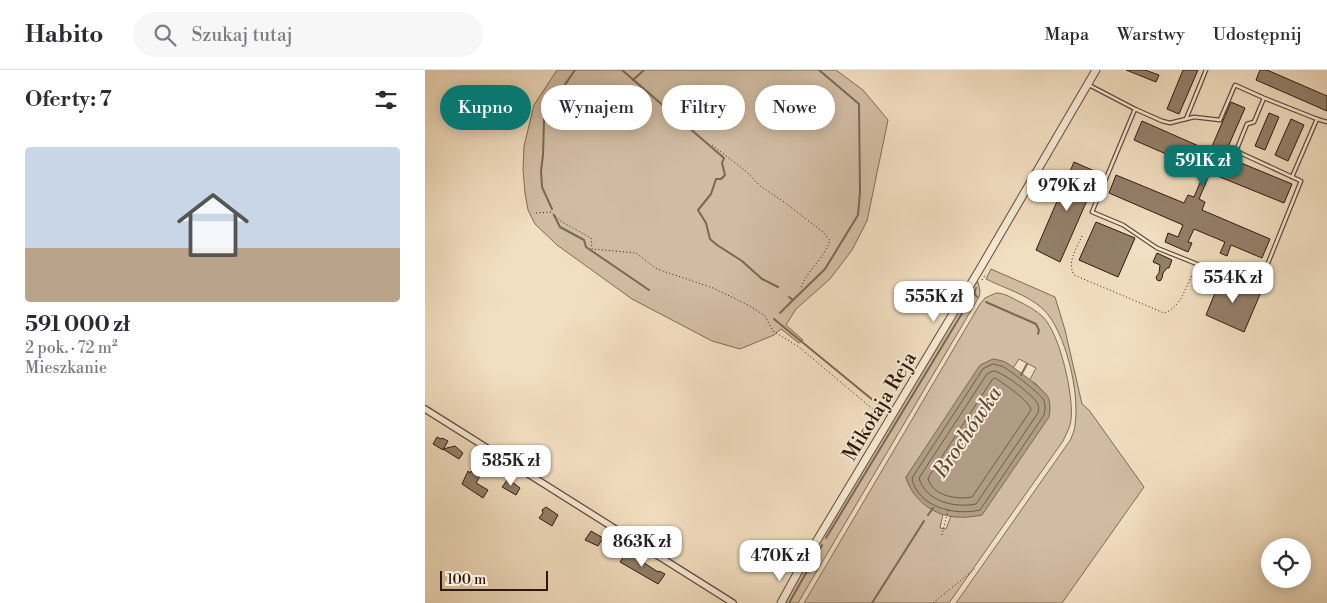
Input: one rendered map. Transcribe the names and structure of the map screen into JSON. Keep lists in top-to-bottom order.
{
  "streets": {
    "street": ["Mikołaja Reja"]
  },
  "water": ["Brochówka"],
  "scale_bar": "100 m",
  "page": {
    "header": "Habito",
    "search": "Szukaj tutaj",
    "nav": ["Mapa", "Warstwy", "Udostępnij"],
    "heading": "Oferty: 7",
    "chip": [
      "Kupno",
      "Wynajem",
      "Filtry",
      "Nowe"
    ],
    "list": [
      {
        "name": "591 000 zł",
        "note": "2 pok. · 72 m² · Mieszkanie"
      }
    ],
    "price": [
      "591K zł",
      "979K zł",
      "554K zł",
      "555K zł",
      "585K zł",
      "863K zł",
      "470K zł"
    ],
    "scale": "100 m"
  }
}
